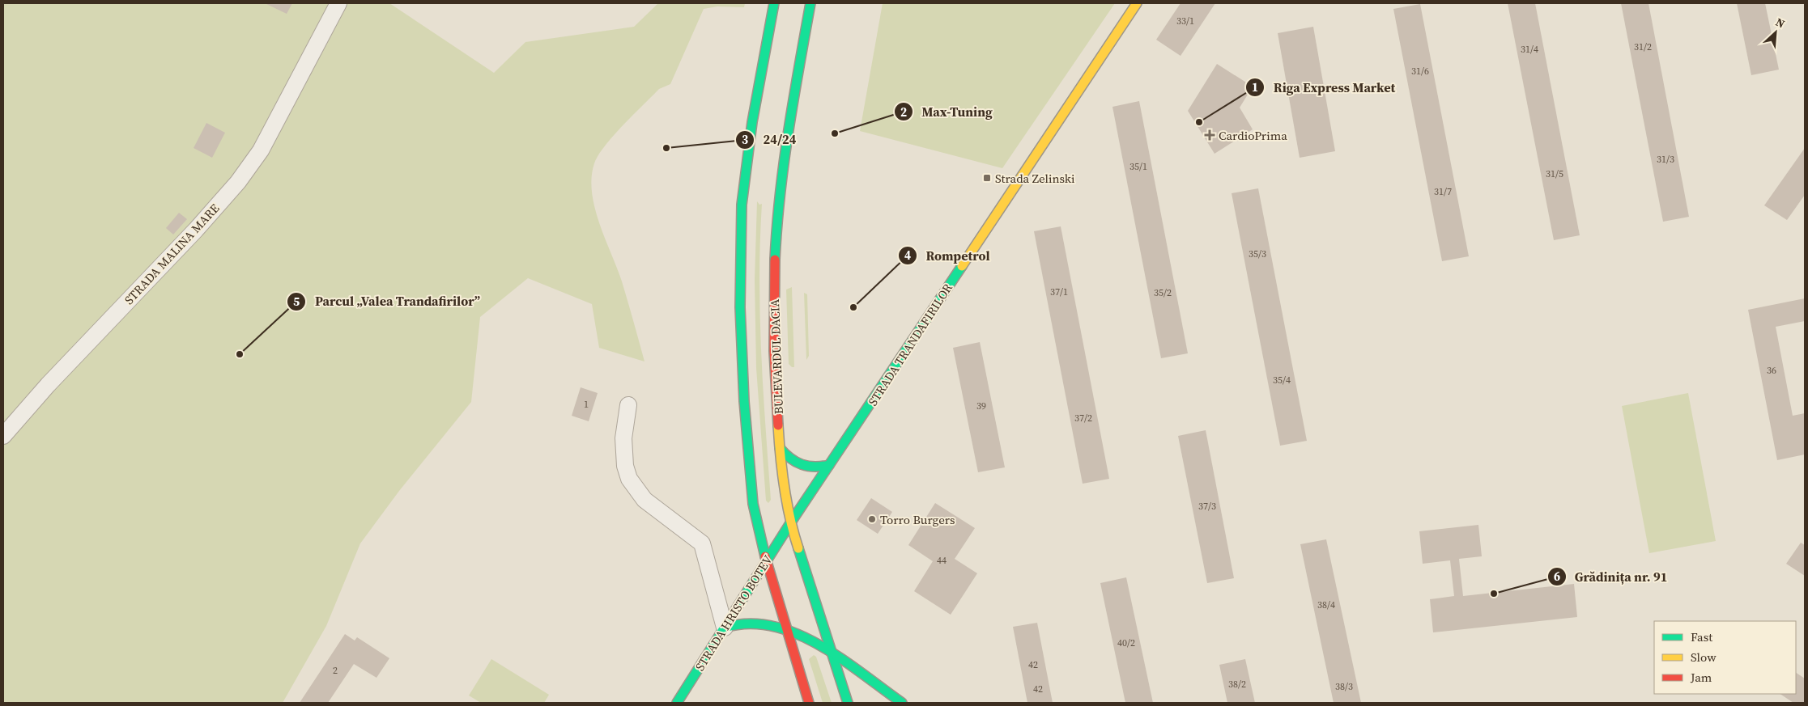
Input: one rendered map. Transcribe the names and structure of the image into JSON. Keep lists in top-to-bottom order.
{
  "streets": {
    "main road": ["STRADA TRANDAFIRILOR", "BULEVARDUL DACIA", "STRADA HRISTO BOTEV"],
    "street": ["STRADA MALINA MARE"]
  },
  "crossings": [
    ["STRADA TRANDAFIRILOR", "BULEVARDUL DACIA"],
    ["STRADA TRANDAFIRILOR", "STRADA HRISTO BOTEV"],
    ["BULEVARDUL DACIA", "STRADA HRISTO BOTEV"]
  ],
  "places": {
    "other": [
      "Riga Express Market",
      "Max-Tuning",
      "24/24",
      "Rompetrol",
      "Parcul „Valea Trandafirilor”",
      "Torro Burgers",
      "Grădinița nr. 91"
    ],
    "health": ["CardioPrima"],
    "transit": ["Strada Zelinski"]
  },
  "house_numbers": [
    "33/1",
    "31/2",
    "31/4",
    "31/6",
    "31/3",
    "35/1",
    "31/5",
    "31/7",
    "35/3",
    "37/1",
    "35/2",
    "36",
    "35/4",
    "1",
    "39",
    "37/2",
    "37/3",
    "44",
    "38/4",
    "40/2",
    "42",
    "2",
    "38/2",
    "38/3",
    "42"
  ],
  "legend": ["Fast", "Slow", "Jam"],
  "north": "top right"
}
